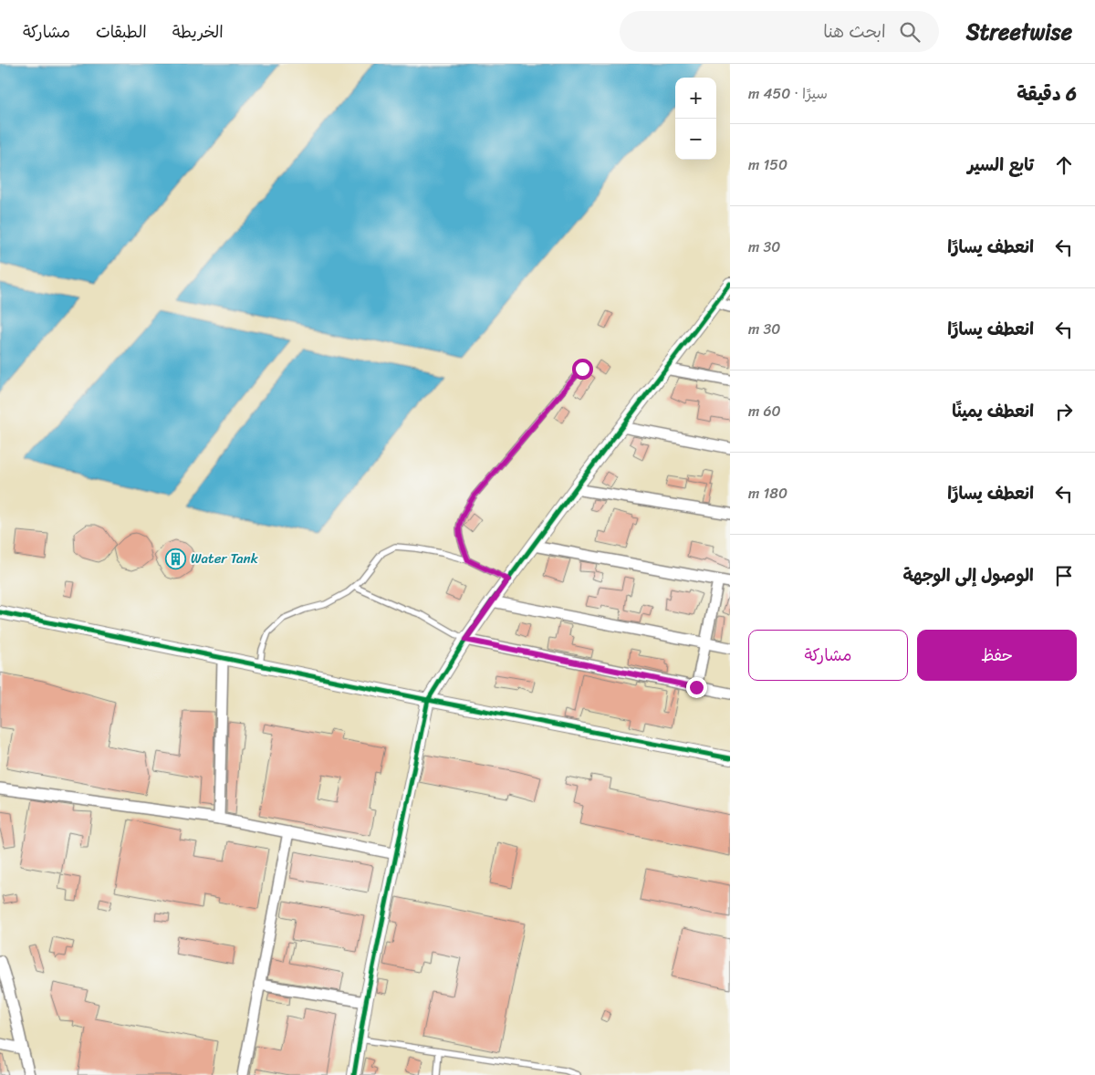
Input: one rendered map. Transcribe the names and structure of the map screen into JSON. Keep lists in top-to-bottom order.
{
  "places": {
    "building": ["Water Tank"]
  },
  "page": {
    "header": "Streetwise",
    "search": "ابحث هنا",
    "nav": ["الخريطة", "الطبقات", "مشاركة"],
    "heading": ["6 دقيقة", "سيرًا · 450 m"],
    "map_buttons": ["+", "−"],
    "list": [
      ["تابع السير", "150 m"],
      ["انعطف يسارًا", "30 m"],
      ["انعطف يسارًا", "30 m"],
      ["انعطف يمينًا", "60 m"],
      ["انعطف يسارًا", "180 m"],
      "الوصول إلى الوجهة"
    ],
    "buttons": ["حفظ", "مشاركة"]
  }
}
